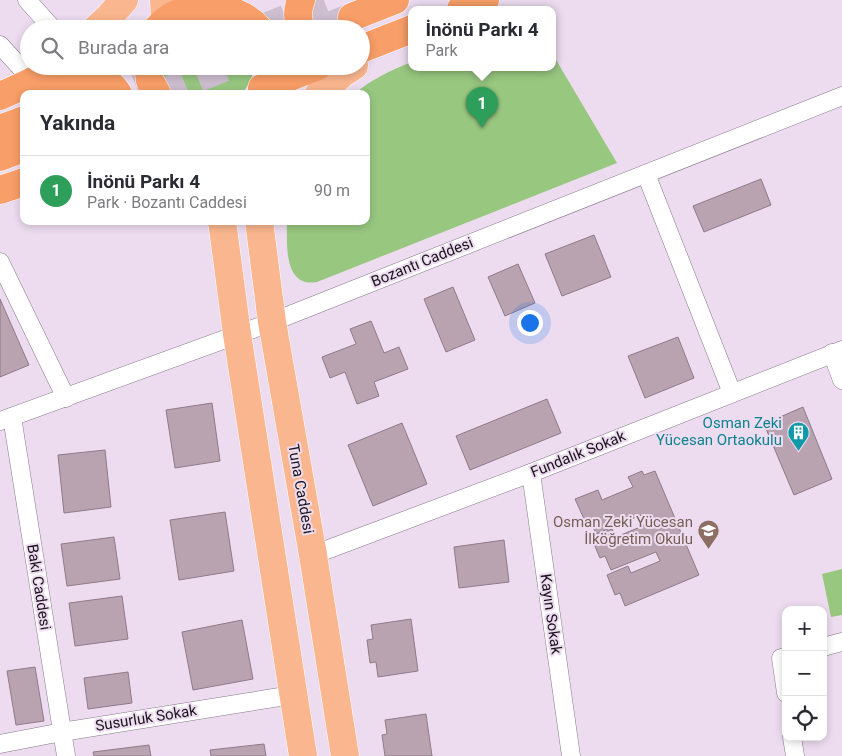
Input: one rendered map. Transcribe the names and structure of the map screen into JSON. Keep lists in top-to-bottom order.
{
  "streets": {
    "main road": ["Tuna Caddesi"],
    "street": [
      "Bozantı Caddesi",
      "Fundalık Sokak",
      "Baki Caddesi",
      "Kayın Sokak",
      "Susurluk Sokak"
    ]
  },
  "crossings": [
    ["Bozantı Caddesi", "Tuna Caddesi"],
    ["Bozantı Caddesi", "Baki Caddesi"],
    ["Fundalık Sokak", "Tuna Caddesi"],
    ["Fundalık Sokak", "Kayın Sokak"],
    ["Baki Caddesi", "Susurluk Sokak"]
  ],
  "places": {
    "building": ["Osman Zeki Yücesan Ortaokulu"],
    "school or university": ["Osman Zeki Yücesan İlköğretim Okulu"]
  },
  "page": {
    "popup": ["İnönü Parkı 4", "Park"],
    "search": "Burada ara",
    "pins": "1",
    "heading": "Yakında",
    "list": [
      {
        "mark": "1",
        "name": "İnönü Parkı 4",
        "note": "Park · Bozantı Caddesi",
        "value": "90 m"
      }
    ],
    "map_buttons": ["+", "−"]
  }
}
